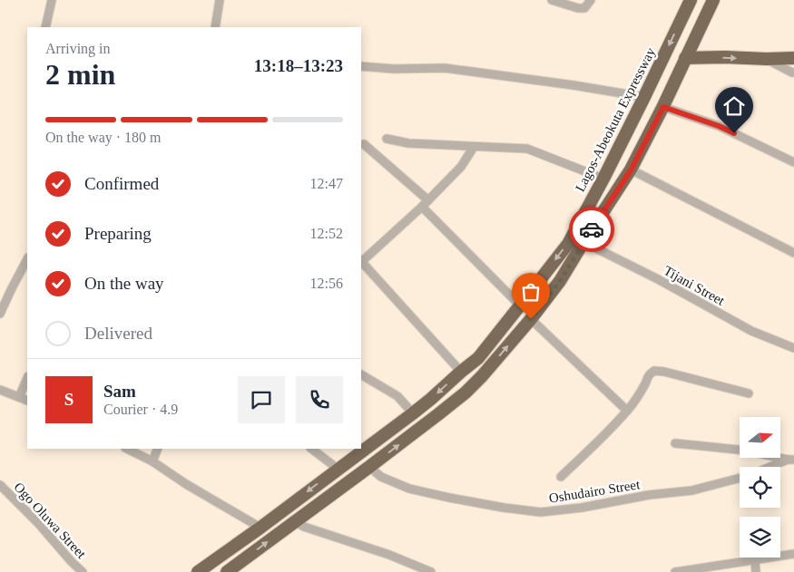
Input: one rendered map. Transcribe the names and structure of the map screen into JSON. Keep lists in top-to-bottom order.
{
  "streets": {
    "highway": ["Lagos-Abeokuta Expressway"],
    "street": ["Tijani Street", "Oshudairo Street", "Ogo Oluwa Street"]
  },
  "north": "right",
  "page": {
    "heading": ["2 min", "Arriving in", "13:18–13:23"],
    "panel": ["Sam", "Courier · 4.9"],
    "bar": "On the way · 180 m",
    "list": [
      ["Confirmed", "12:47"],
      ["Preparing", "12:52"],
      ["On the way", "12:56"],
      "Delivered"
    ],
    "round": "S"
  }
}
